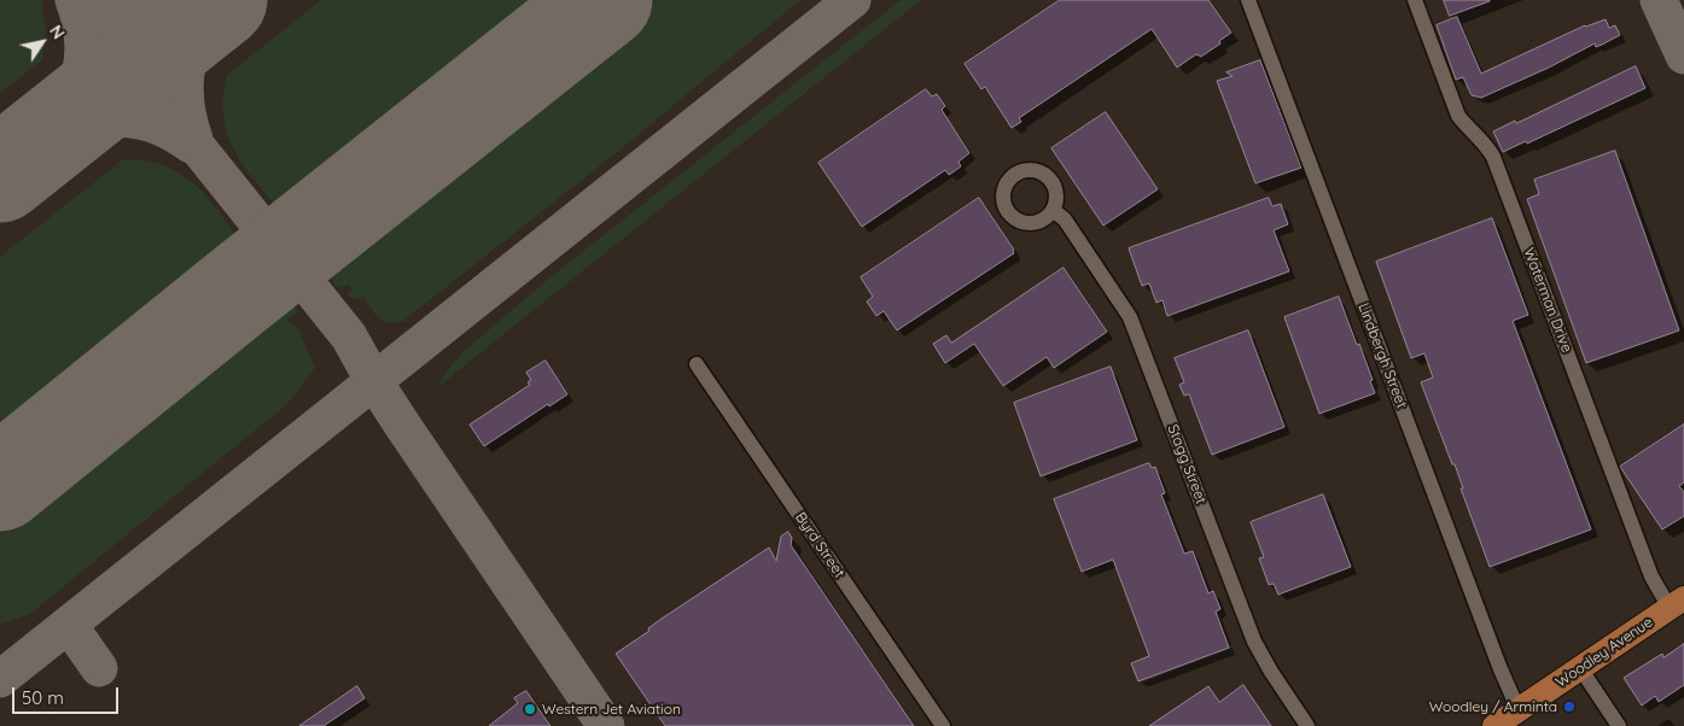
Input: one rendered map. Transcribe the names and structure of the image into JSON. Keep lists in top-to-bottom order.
{
  "streets": {
    "main road": ["Woodley Avenue"],
    "street": [
      "Waterman Drive",
      "Lindbergh Street",
      "Stagg Street",
      "Byrd Street"
    ]
  },
  "crossings": [
    ["Waterman Drive", "Woodley Avenue"],
    ["Lindbergh Street", "Woodley Avenue"]
  ],
  "places": ["Woodley / Arminta", "Western Jet Aviation"],
  "scale_bar": "50 m",
  "north": "top right"
}
